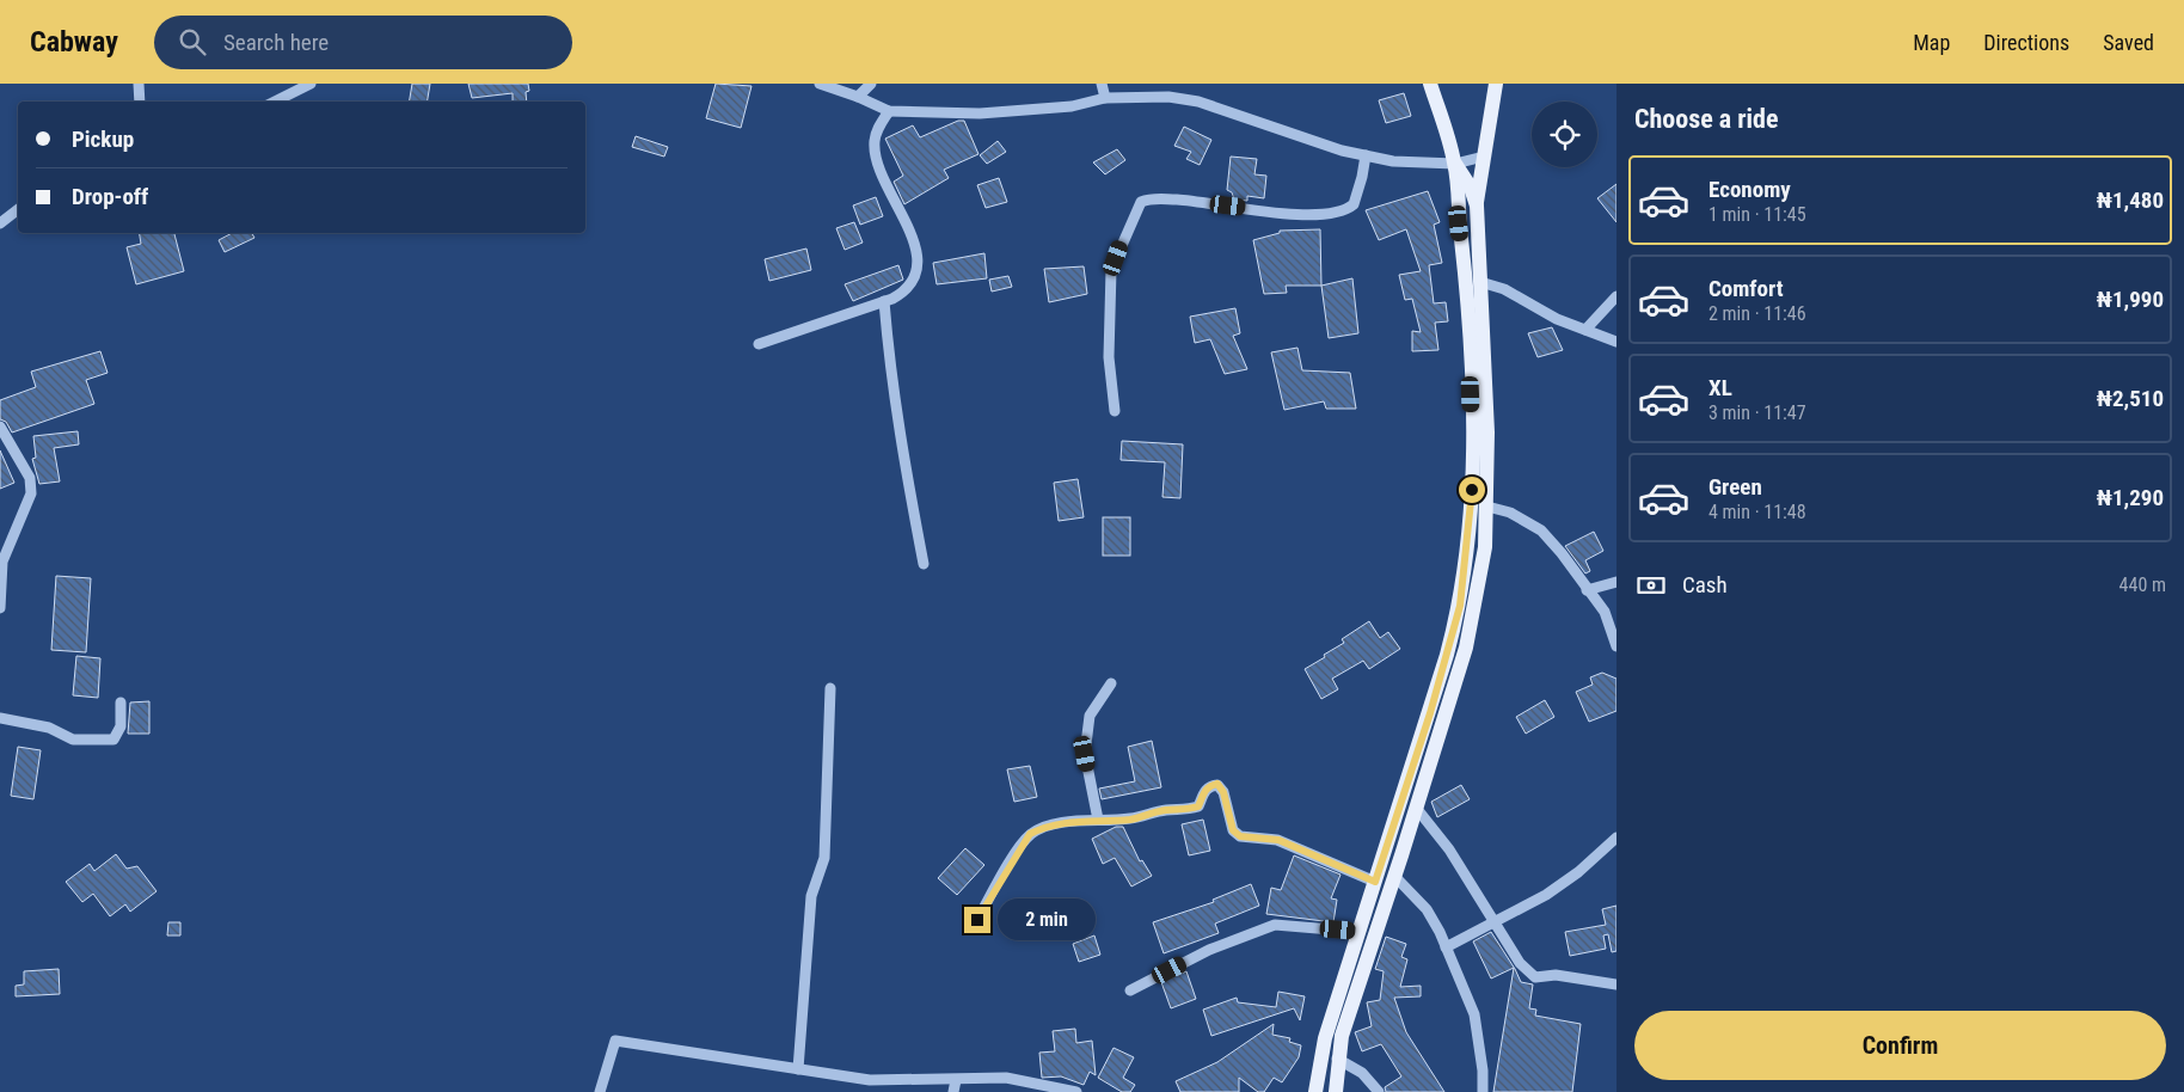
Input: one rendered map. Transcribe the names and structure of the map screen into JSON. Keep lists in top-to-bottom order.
{
  "page": {
    "header": "Cabway",
    "search": "Search here",
    "nav": ["Map", "Directions", "Saved"],
    "heading": "Choose a ride",
    "banner": ["Pickup", "Drop-off"],
    "list": [
      {
        "name": "Economy",
        "note": "1 min · 11:45",
        "value": "₦1,480"
      },
      {
        "name": "Comfort",
        "note": "2 min · 11:46",
        "value": "₦1,990"
      },
      {
        "name": "XL",
        "note": "3 min · 11:47",
        "value": "₦2,510"
      },
      {
        "name": "Green",
        "note": "4 min · 11:48",
        "value": "₦1,290"
      }
    ],
    "pay": ["Cash", "440 m"],
    "bubble": "2 min",
    "buttons": "Confirm"
  }
}
